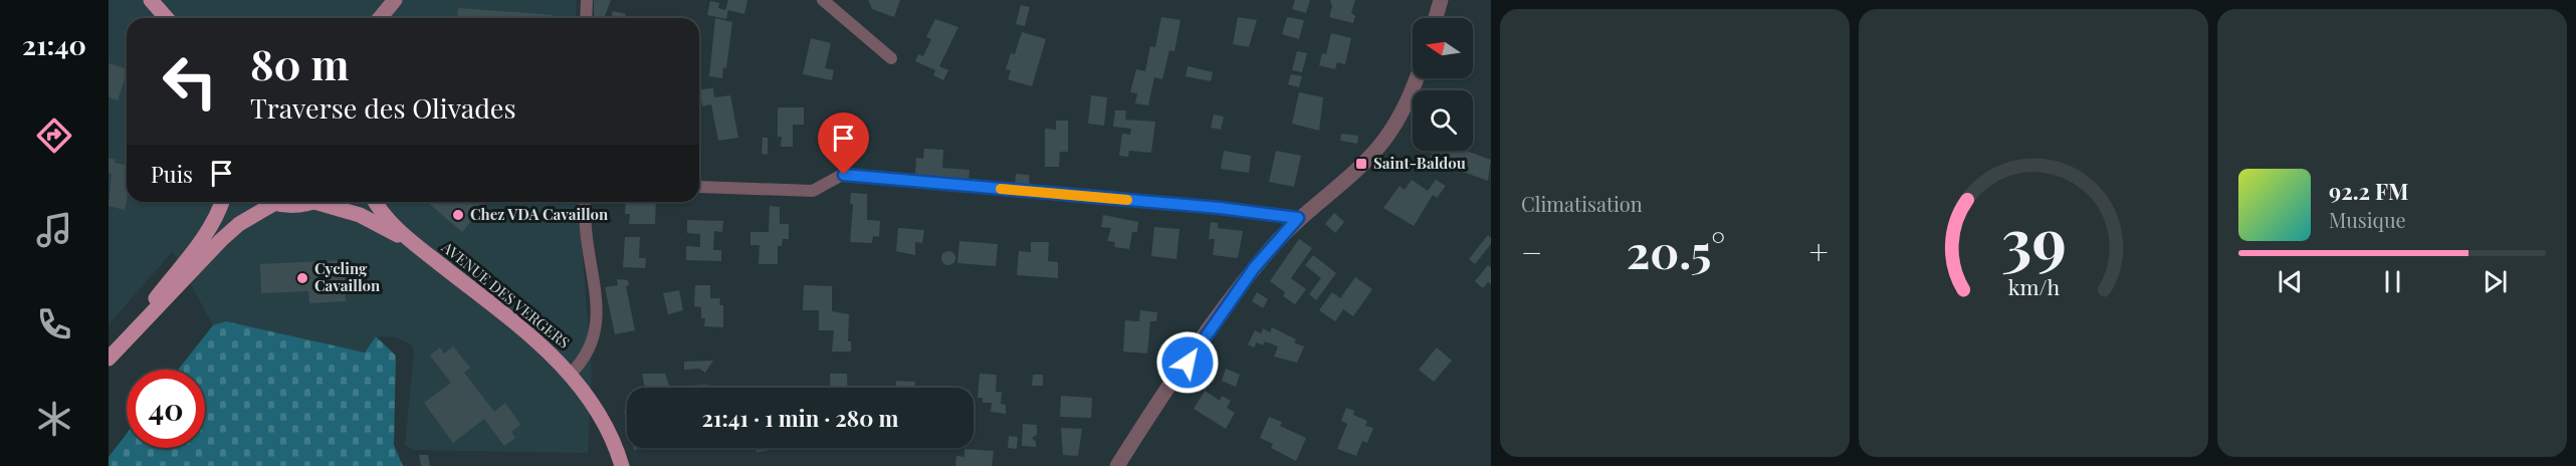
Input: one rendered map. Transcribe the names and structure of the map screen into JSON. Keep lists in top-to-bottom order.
{
  "streets": {
    "main road": ["AVENUE DES VERGERS"]
  },
  "places": {
    "transit": ["Saint-Baldou"],
    "other": ["Chez VDA Cavaillon", "Cycling Cavaillon"]
  },
  "north": "left",
  "page": {
    "tabs": "21:40",
    "tile": "Climatisation",
    "turn": ["80 m", "Traverse des Olivades"],
    "then": "Puis",
    "song": ["92.2 FM", "Musique"],
    "heat": ["−", "20.5°", "+"],
    "limit": "40",
    "trip": "21:41 · 1 min · 280 m",
    "gauge": ["39", "km/h"]
  }
}
